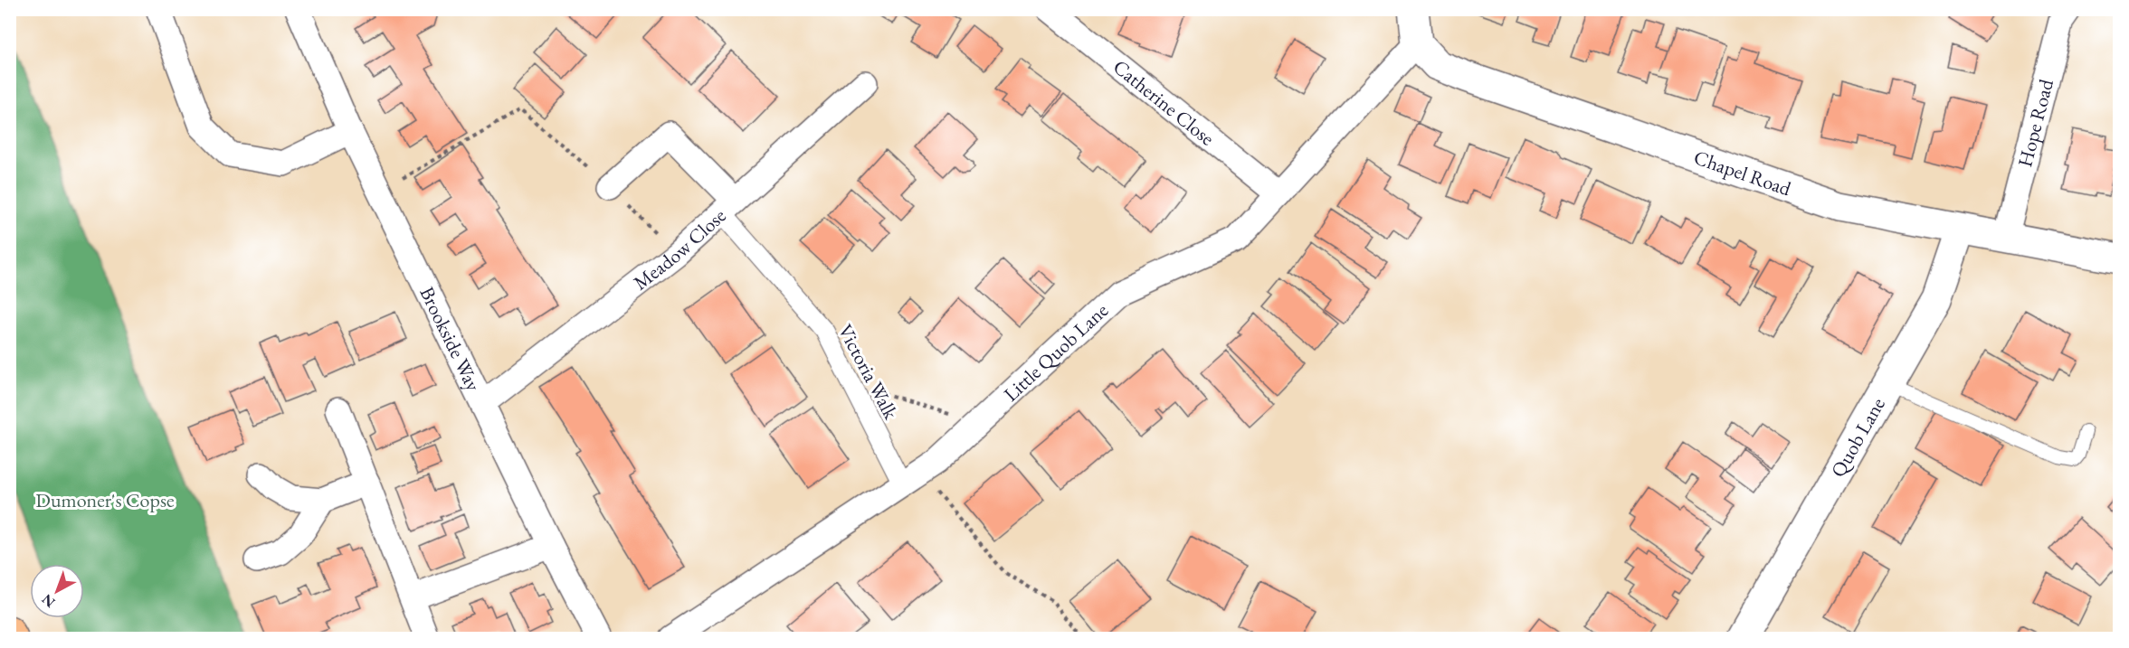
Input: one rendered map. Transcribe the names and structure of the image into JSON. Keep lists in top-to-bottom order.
{
  "streets": {
    "street": [
      "Catherine Close",
      "Hope Road",
      "Chapel Road",
      "Meadow Close",
      "Brookside Way",
      "Little Quob Lane",
      "Victoria Walk",
      "Quob Lane"
    ]
  },
  "crossings": [
    ["Catherine Close", "Little Quob Lane"],
    ["Hope Road", "Chapel Road"],
    ["Chapel Road", "Little Quob Lane"],
    ["Chapel Road", "Quob Lane"],
    ["Meadow Close", "Brookside Way"],
    ["Meadow Close", "Victoria Walk"],
    ["Little Quob Lane", "Victoria Walk"]
  ],
  "parks": ["Dumoner's Copse"],
  "north": "bottom left"
}
